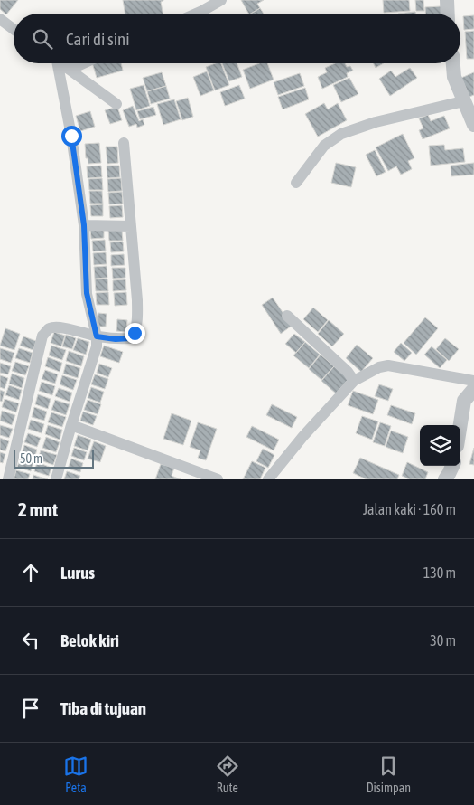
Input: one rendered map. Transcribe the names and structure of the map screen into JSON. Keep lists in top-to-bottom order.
{
  "scale_bar": "50 m",
  "page": {
    "search": "Cari di sini",
    "scale": "50 m",
    "heading": ["2 mnt", "Jalan kaki · 160 m"],
    "list": [
      ["Lurus", "130 m"],
      ["Belok kiri", "30 m"],
      "Tiba di tujuan"
    ],
    "nav": ["Peta", "Rute", "Disimpan"]
  }
}
